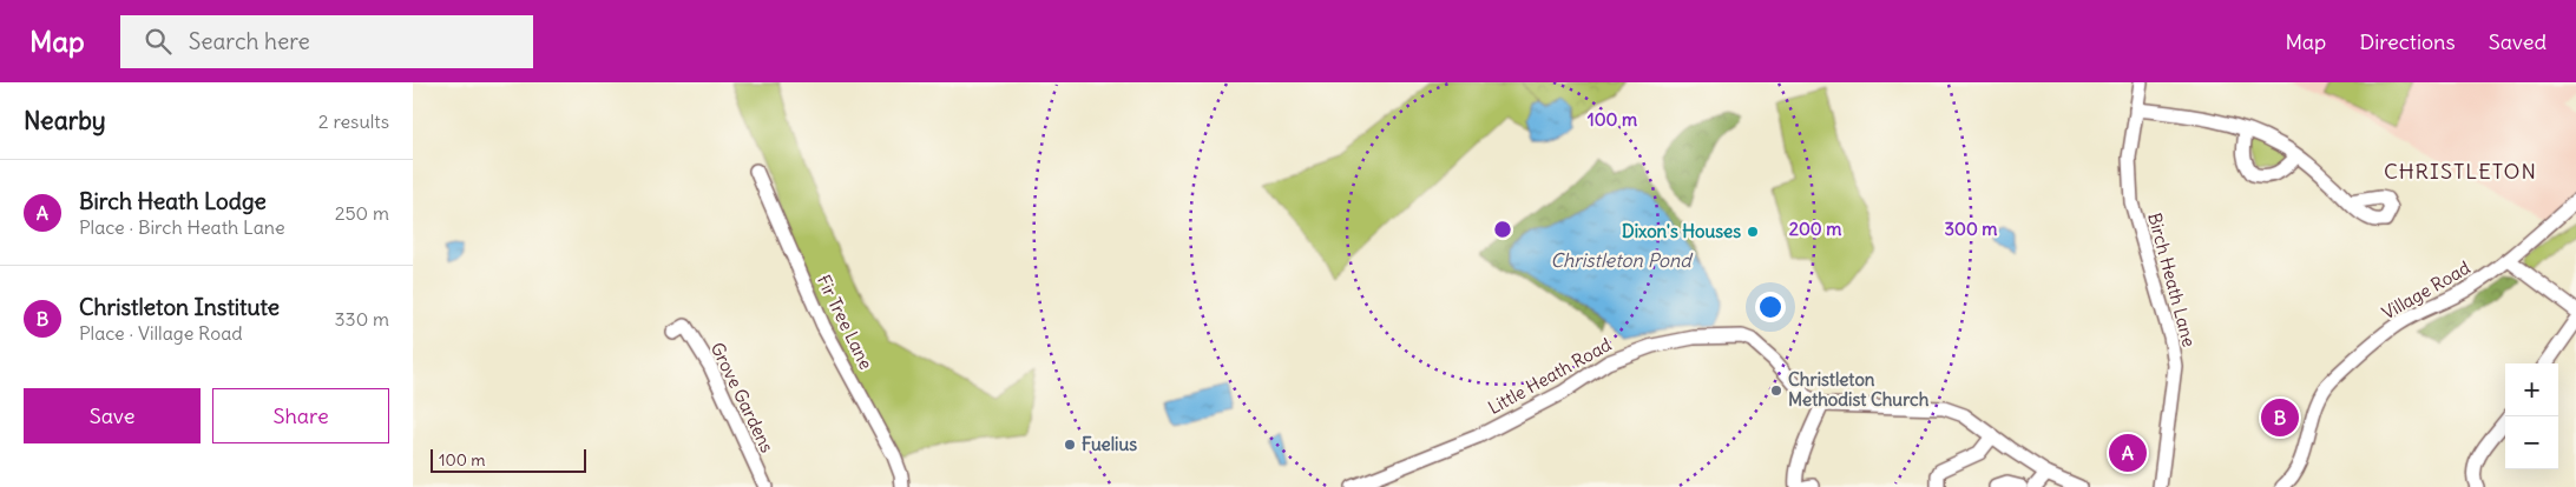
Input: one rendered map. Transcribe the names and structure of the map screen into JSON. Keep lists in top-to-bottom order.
{
  "streets": {
    "street": [
      "Birch Heath Lane",
      "Village Road",
      "Fir Tree Lane",
      "Little Heath Road",
      "Grove Gardens"
    ]
  },
  "districts": ["CHRISTLETON"],
  "water": ["Christleton Pond"],
  "places": ["Dixon's Houses", "Christleton Methodist Church", "Fuelius"],
  "scale_bar": "100 m",
  "page": {
    "header": "Map",
    "search": "Search here",
    "nav": ["Map", "Directions", "Saved"],
    "heading": ["Nearby", "2 results"],
    "list": [
      {
        "mark": "A",
        "name": "Birch Heath Lodge",
        "note": "Place · Birch Heath Lane",
        "value": "250 m"
      },
      {
        "mark": "B",
        "name": "Christleton Institute",
        "note": "Place · Village Road",
        "value": "330 m"
      }
    ],
    "map_buttons": ["+", "−"],
    "buttons": ["Save", "Share"],
    "pins": ["B", "A"],
    "scale": "100 m"
  },
  "rings": ["100 m", "200 m", "300 m"]
}
